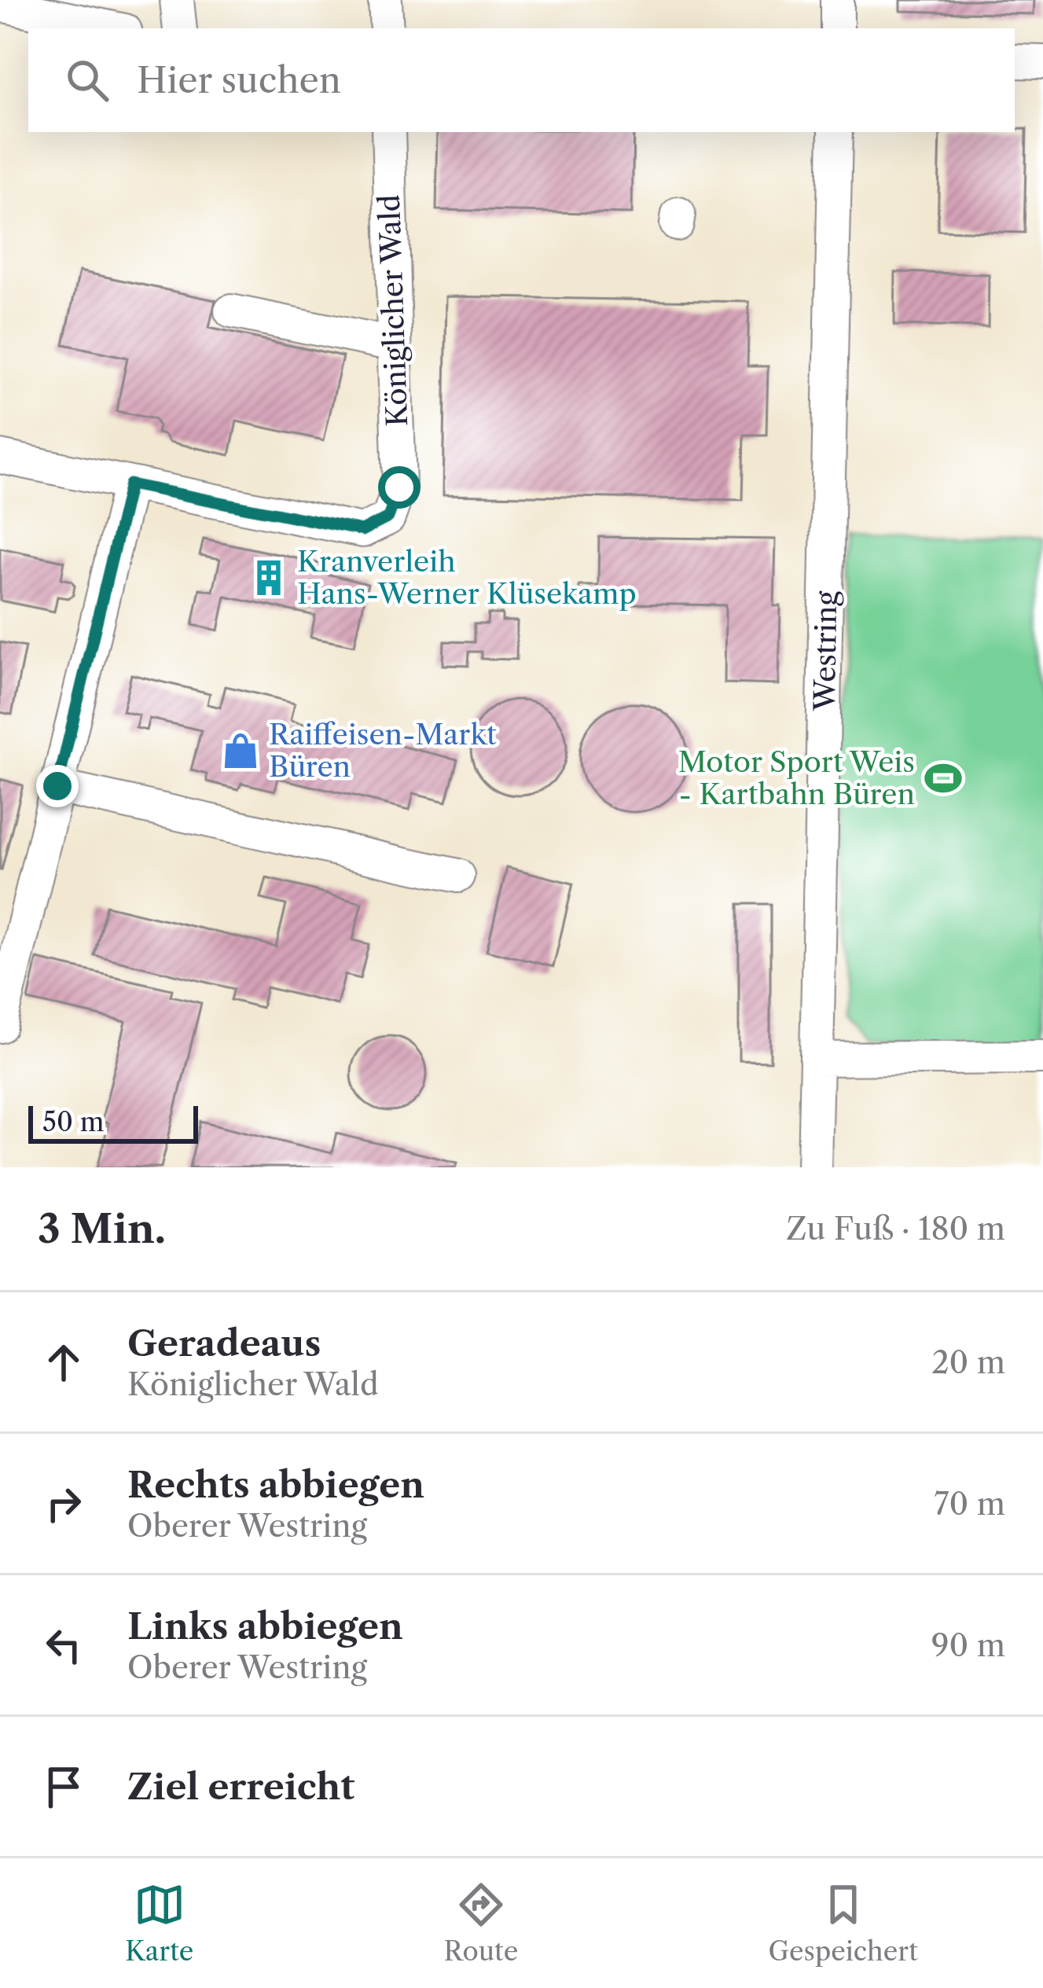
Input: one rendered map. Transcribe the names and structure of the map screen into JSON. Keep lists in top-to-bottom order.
{
  "streets": {
    "street": ["Königlicher Wald", "Westring"]
  },
  "places": {
    "building": ["Kranverleih Hans-Werner Klüsekamp"],
    "shop": ["Raiffeisen-Markt Büren"],
    "sports": ["Motor Sport Weis - Kartbahn Büren"]
  },
  "scale_bar": "50 m",
  "page": {
    "search": "Hier suchen",
    "scale": "50 m",
    "heading": ["3 Min.", "Zu Fuß · 180 m"],
    "list": [
      ["Geradeaus", "Königlicher Wald", "20 m"],
      ["Rechts abbiegen", "Oberer Westring", "70 m"],
      ["Links abbiegen", "Oberer Westring", "90 m"],
      "Ziel erreicht"
    ],
    "nav": ["Karte", "Route", "Gespeichert"]
  }
}
